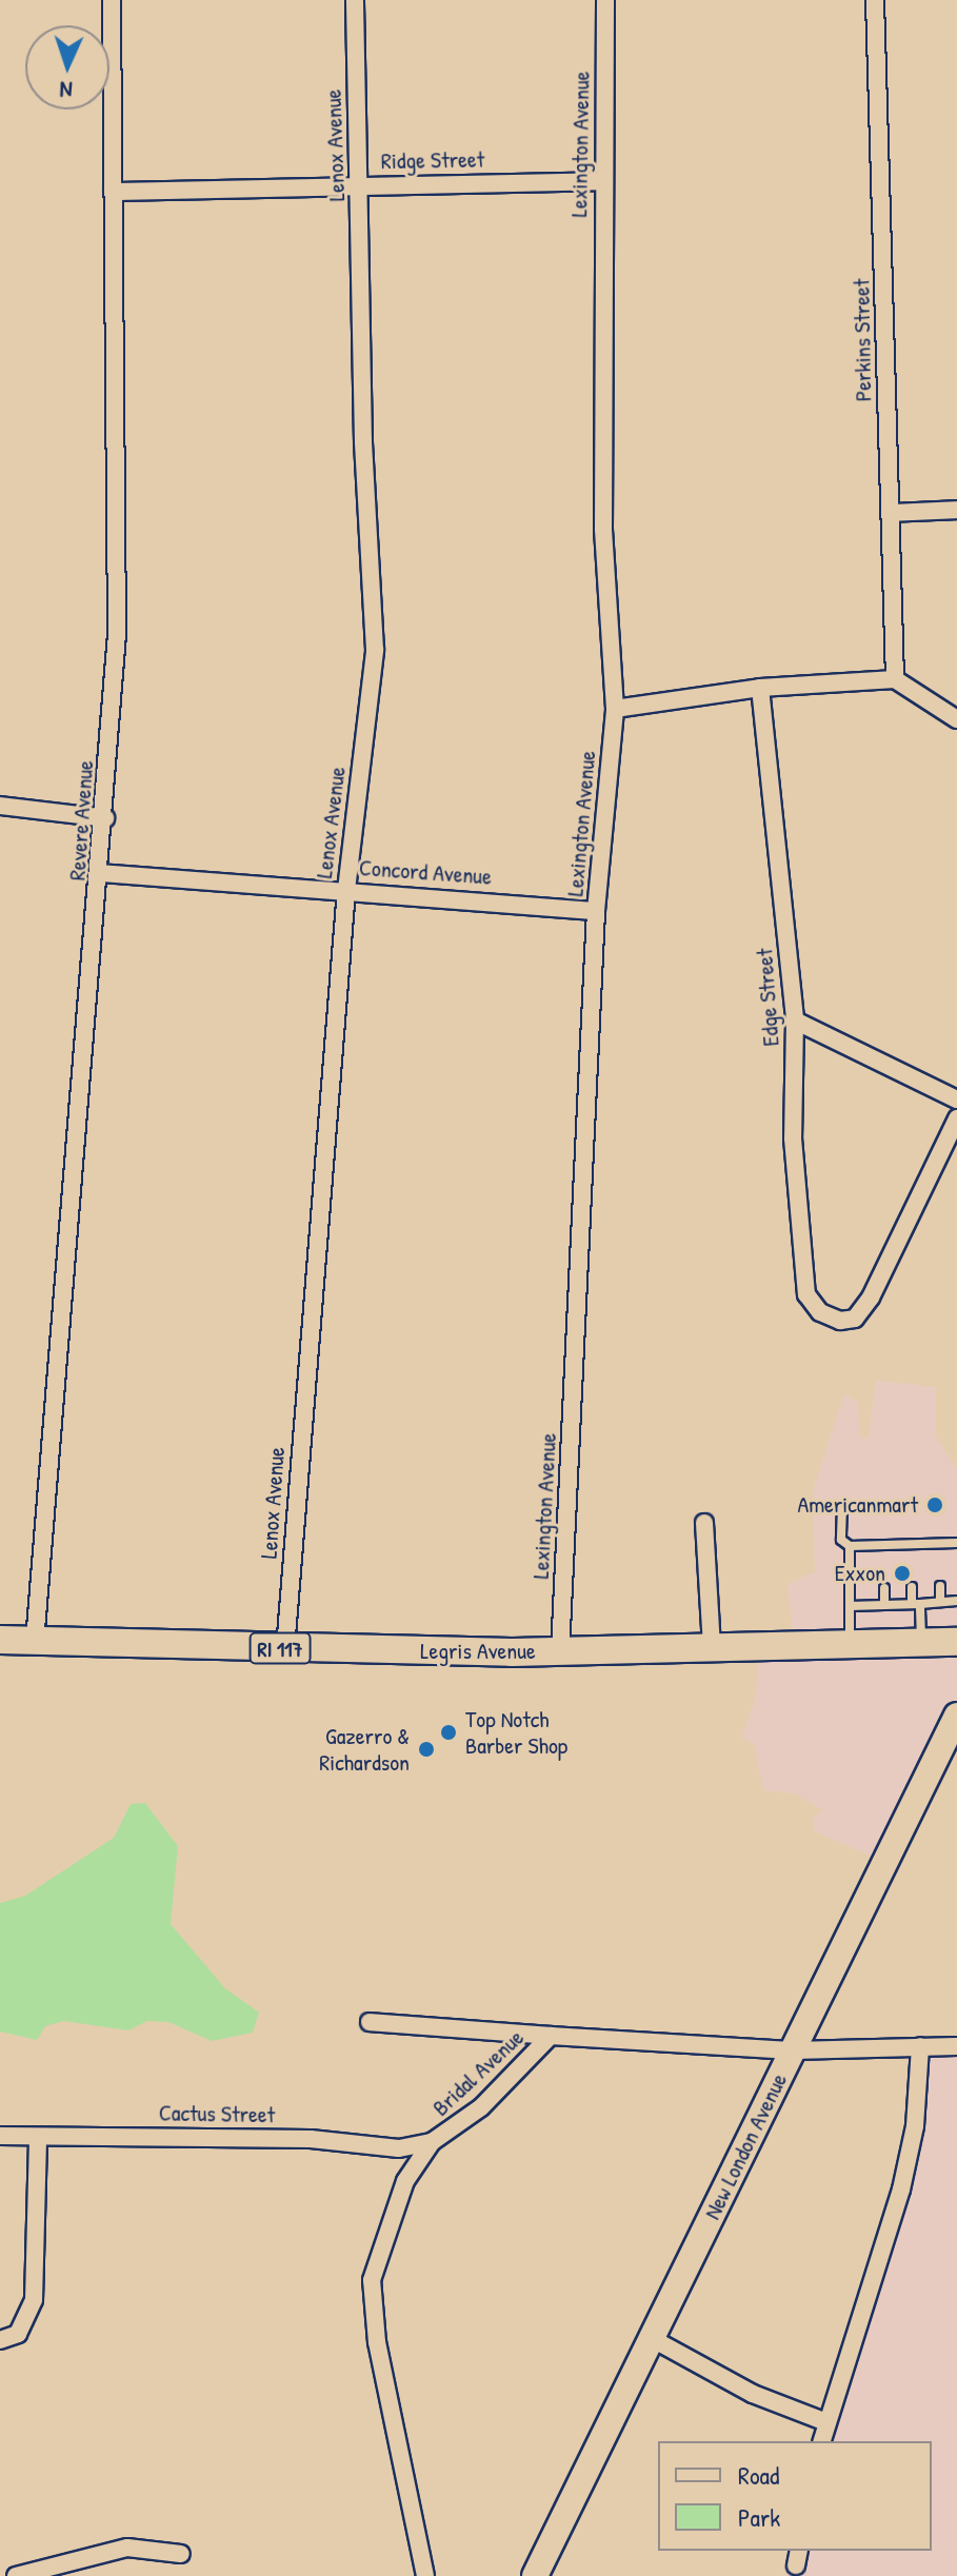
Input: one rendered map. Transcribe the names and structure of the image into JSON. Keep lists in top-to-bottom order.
{
  "streets": {
    "main road": ["RI 117", "Legris Avenue", "New London Avenue"],
    "street": [
      "Lexington Avenue",
      "Lenox Avenue",
      "Ridge Street",
      "Perkins Street",
      "Revere Avenue",
      "Concord Avenue",
      "Edge Street",
      "Bridal Avenue",
      "Cactus Street"
    ]
  },
  "crossings": [
    ["Lexington Avenue", "Ridge Street"],
    ["Lexington Avenue", "Concord Avenue"],
    ["Lexington Avenue", "Legris Avenue"],
    ["Lenox Avenue", "Ridge Street"],
    ["Lenox Avenue", "Concord Avenue"],
    ["Lenox Avenue", "Legris Avenue"],
    ["Ridge Street", "Revere Avenue"],
    ["Revere Avenue", "Concord Avenue"],
    ["Revere Avenue", "Legris Avenue"],
    ["Bridal Avenue", "Cactus Street"],
    ["Bridal Avenue", "New London Avenue"]
  ],
  "places": [
    "Americanmart",
    "Exxon",
    "Top Notch Barber Shop",
    "Gazerro & Richardson"
  ],
  "legend": ["Road", "Park"],
  "north": "bottom"
}
